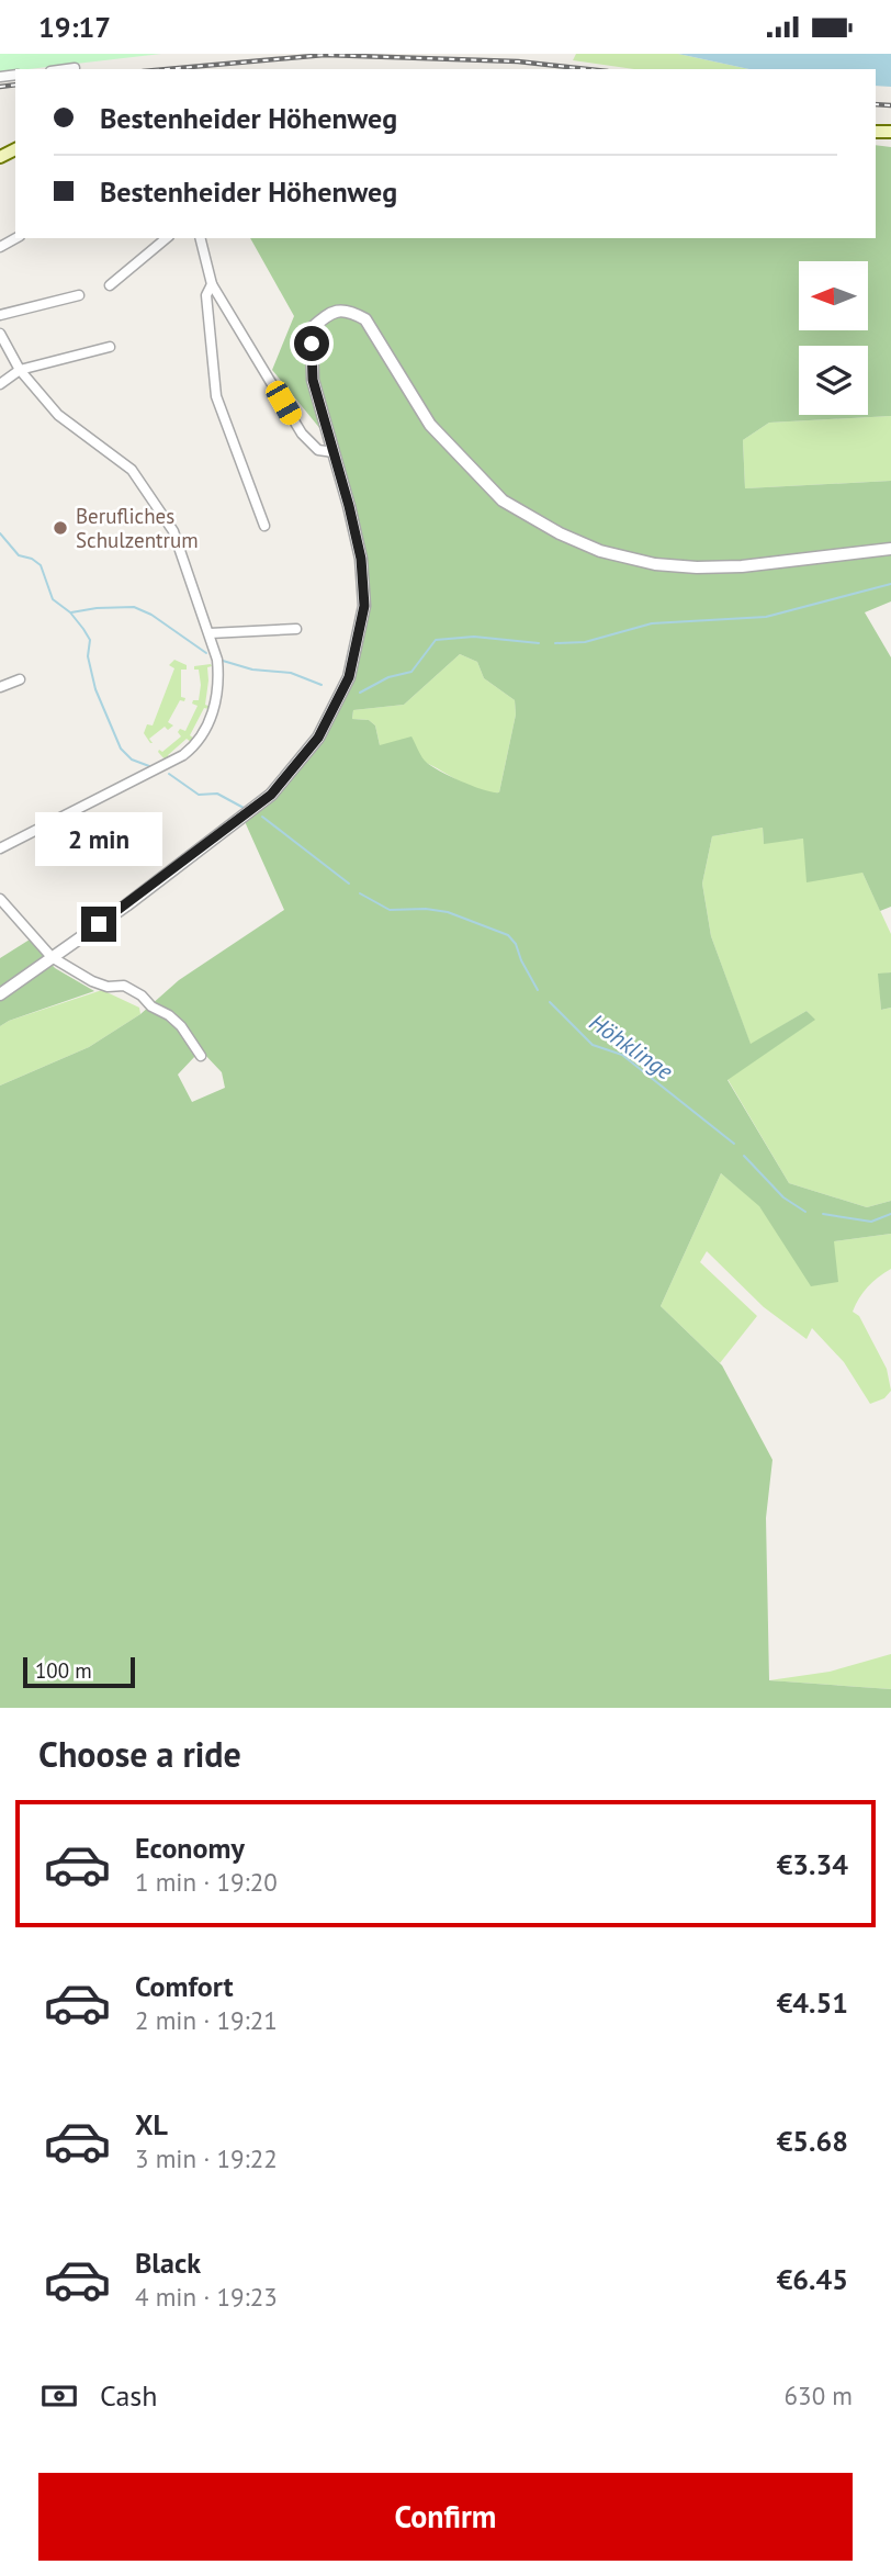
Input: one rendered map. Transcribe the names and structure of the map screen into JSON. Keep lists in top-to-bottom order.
{
  "water": ["Höhklinge"],
  "places": ["Berufliches Schulzentrum"],
  "scale_bar": "100 m",
  "north": "left",
  "page": {
    "status": "19:17",
    "banner": ["Bestenheider Höhenweg", "Bestenheider Höhenweg"],
    "bubble": "2 min",
    "scale": "100 m",
    "heading": "Choose a ride",
    "list": [
      {
        "name": "Economy",
        "note": "1 min · 19:20",
        "value": "€3.34"
      },
      {
        "name": "Comfort",
        "note": "2 min · 19:21",
        "value": "€4.51"
      },
      {
        "name": "XL",
        "note": "3 min · 19:22",
        "value": "€5.68"
      },
      {
        "name": "Black",
        "note": "4 min · 19:23",
        "value": "€6.45"
      }
    ],
    "pay": ["Cash", "630 m"],
    "buttons": "Confirm"
  }
}
